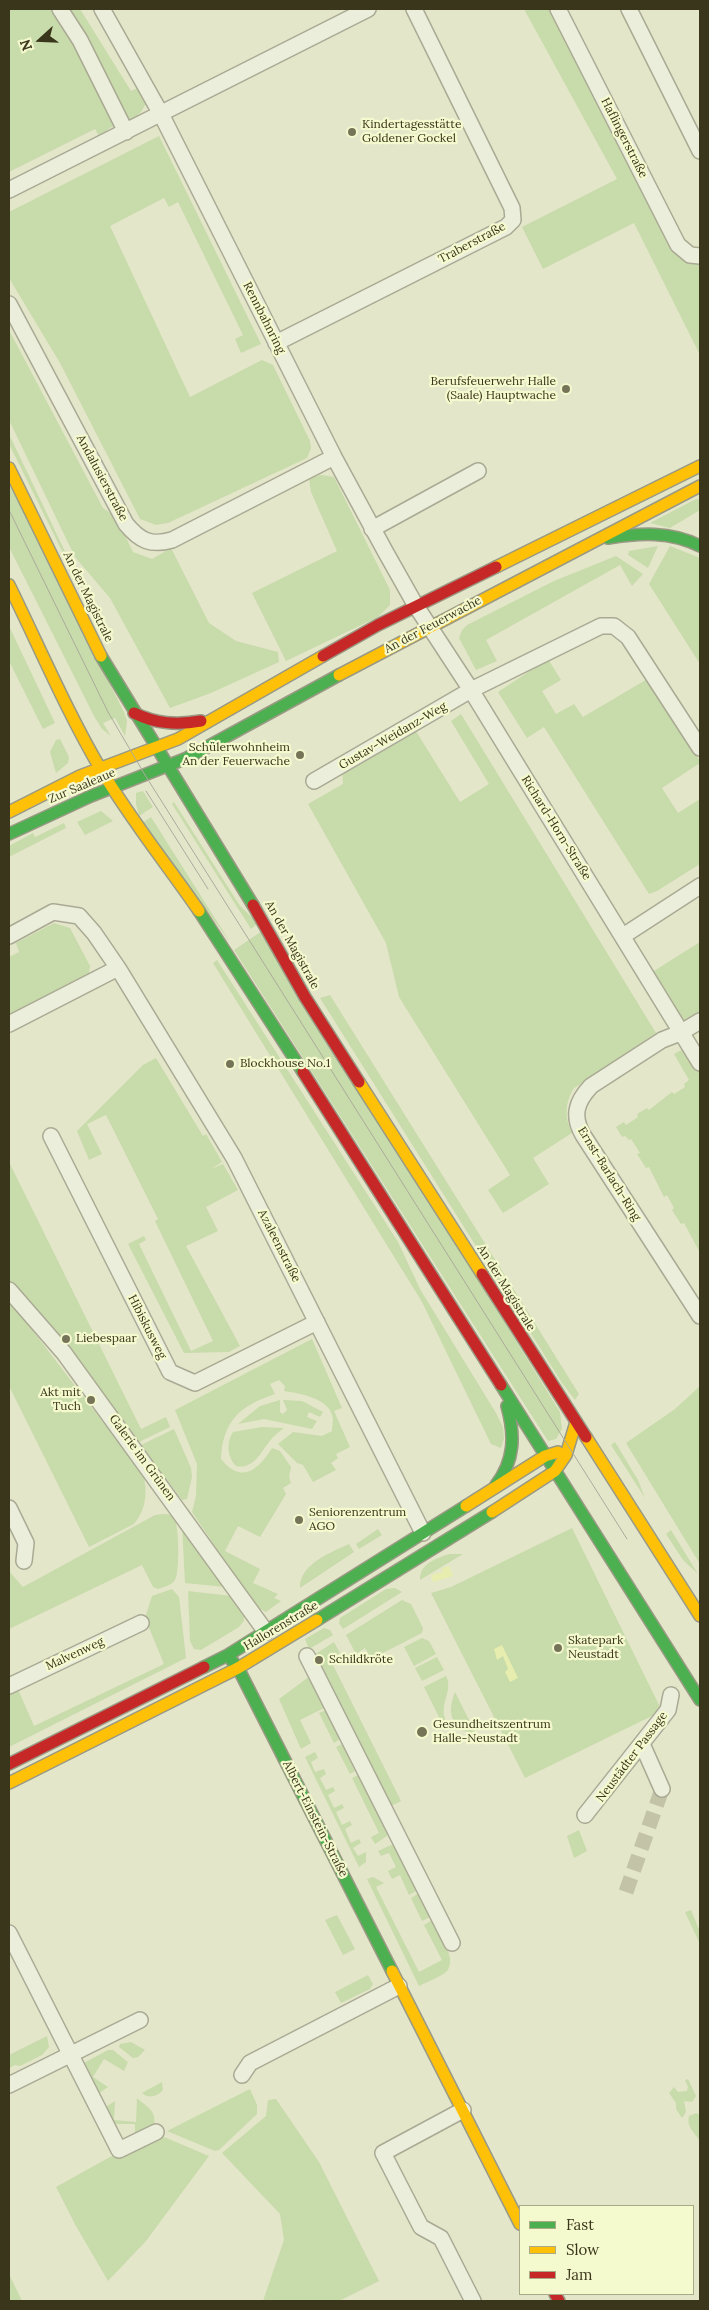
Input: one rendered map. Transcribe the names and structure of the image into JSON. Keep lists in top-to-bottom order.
{
  "streets": {
    "street": [
      "Haflingerstraße",
      "Traberstraße",
      "Rennbahnring",
      "Andalusierstraße",
      "An der Magistrale",
      "An der Feuerwache",
      "Gustav-Weidanz-Weg",
      "Zur Saaleaue",
      "Richard-Horn-Straße",
      "Ernst-Barlach-Ring",
      "Azaleenstraße",
      "Hibiskusweg",
      "Galerie im Grünen",
      "Hallorenstraße",
      "Malvenweg",
      "Neustädter Passage",
      "Albert-Einstein-Straße"
    ]
  },
  "crossings": [
    ["Traberstraße", "Rennbahnring"],
    ["Rennbahnring", "Andalusierstraße"],
    ["Rennbahnring", "An der Feuerwache"],
    ["Rennbahnring", "Richard-Horn-Straße"],
    ["An der Magistrale", "An der Feuerwache"],
    ["An der Magistrale", "Zur Saaleaue"],
    ["An der Feuerwache", "Zur Saaleaue"],
    ["An der Feuerwache", "Richard-Horn-Straße"],
    ["Gustav-Weidanz-Weg", "Richard-Horn-Straße"],
    ["Richard-Horn-Straße", "Ernst-Barlach-Ring"],
    ["Azaleenstraße", "Hibiskusweg"],
    ["Azaleenstraße", "Hallorenstraße"],
    ["Galerie im Grünen", "Hallorenstraße"],
    ["Hallorenstraße", "Albert-Einstein-Straße"]
  ],
  "places": [
    "Kindertagesstätte Goldener Gockel",
    "Berufsfeuerwehr Halle (Saale) Hauptwache",
    "Schülerwohnheim An der Feuerwache",
    "Blockhouse No.1",
    "Liebespaar",
    "Akt mit Tuch",
    "Seniorenzentrum AGO",
    "Skatepark Neustadt",
    "Schildkröte",
    "Gesundheitszentrum Halle-Neustadt"
  ],
  "legend": ["Fast", "Slow", "Jam"],
  "north": "left"
}
